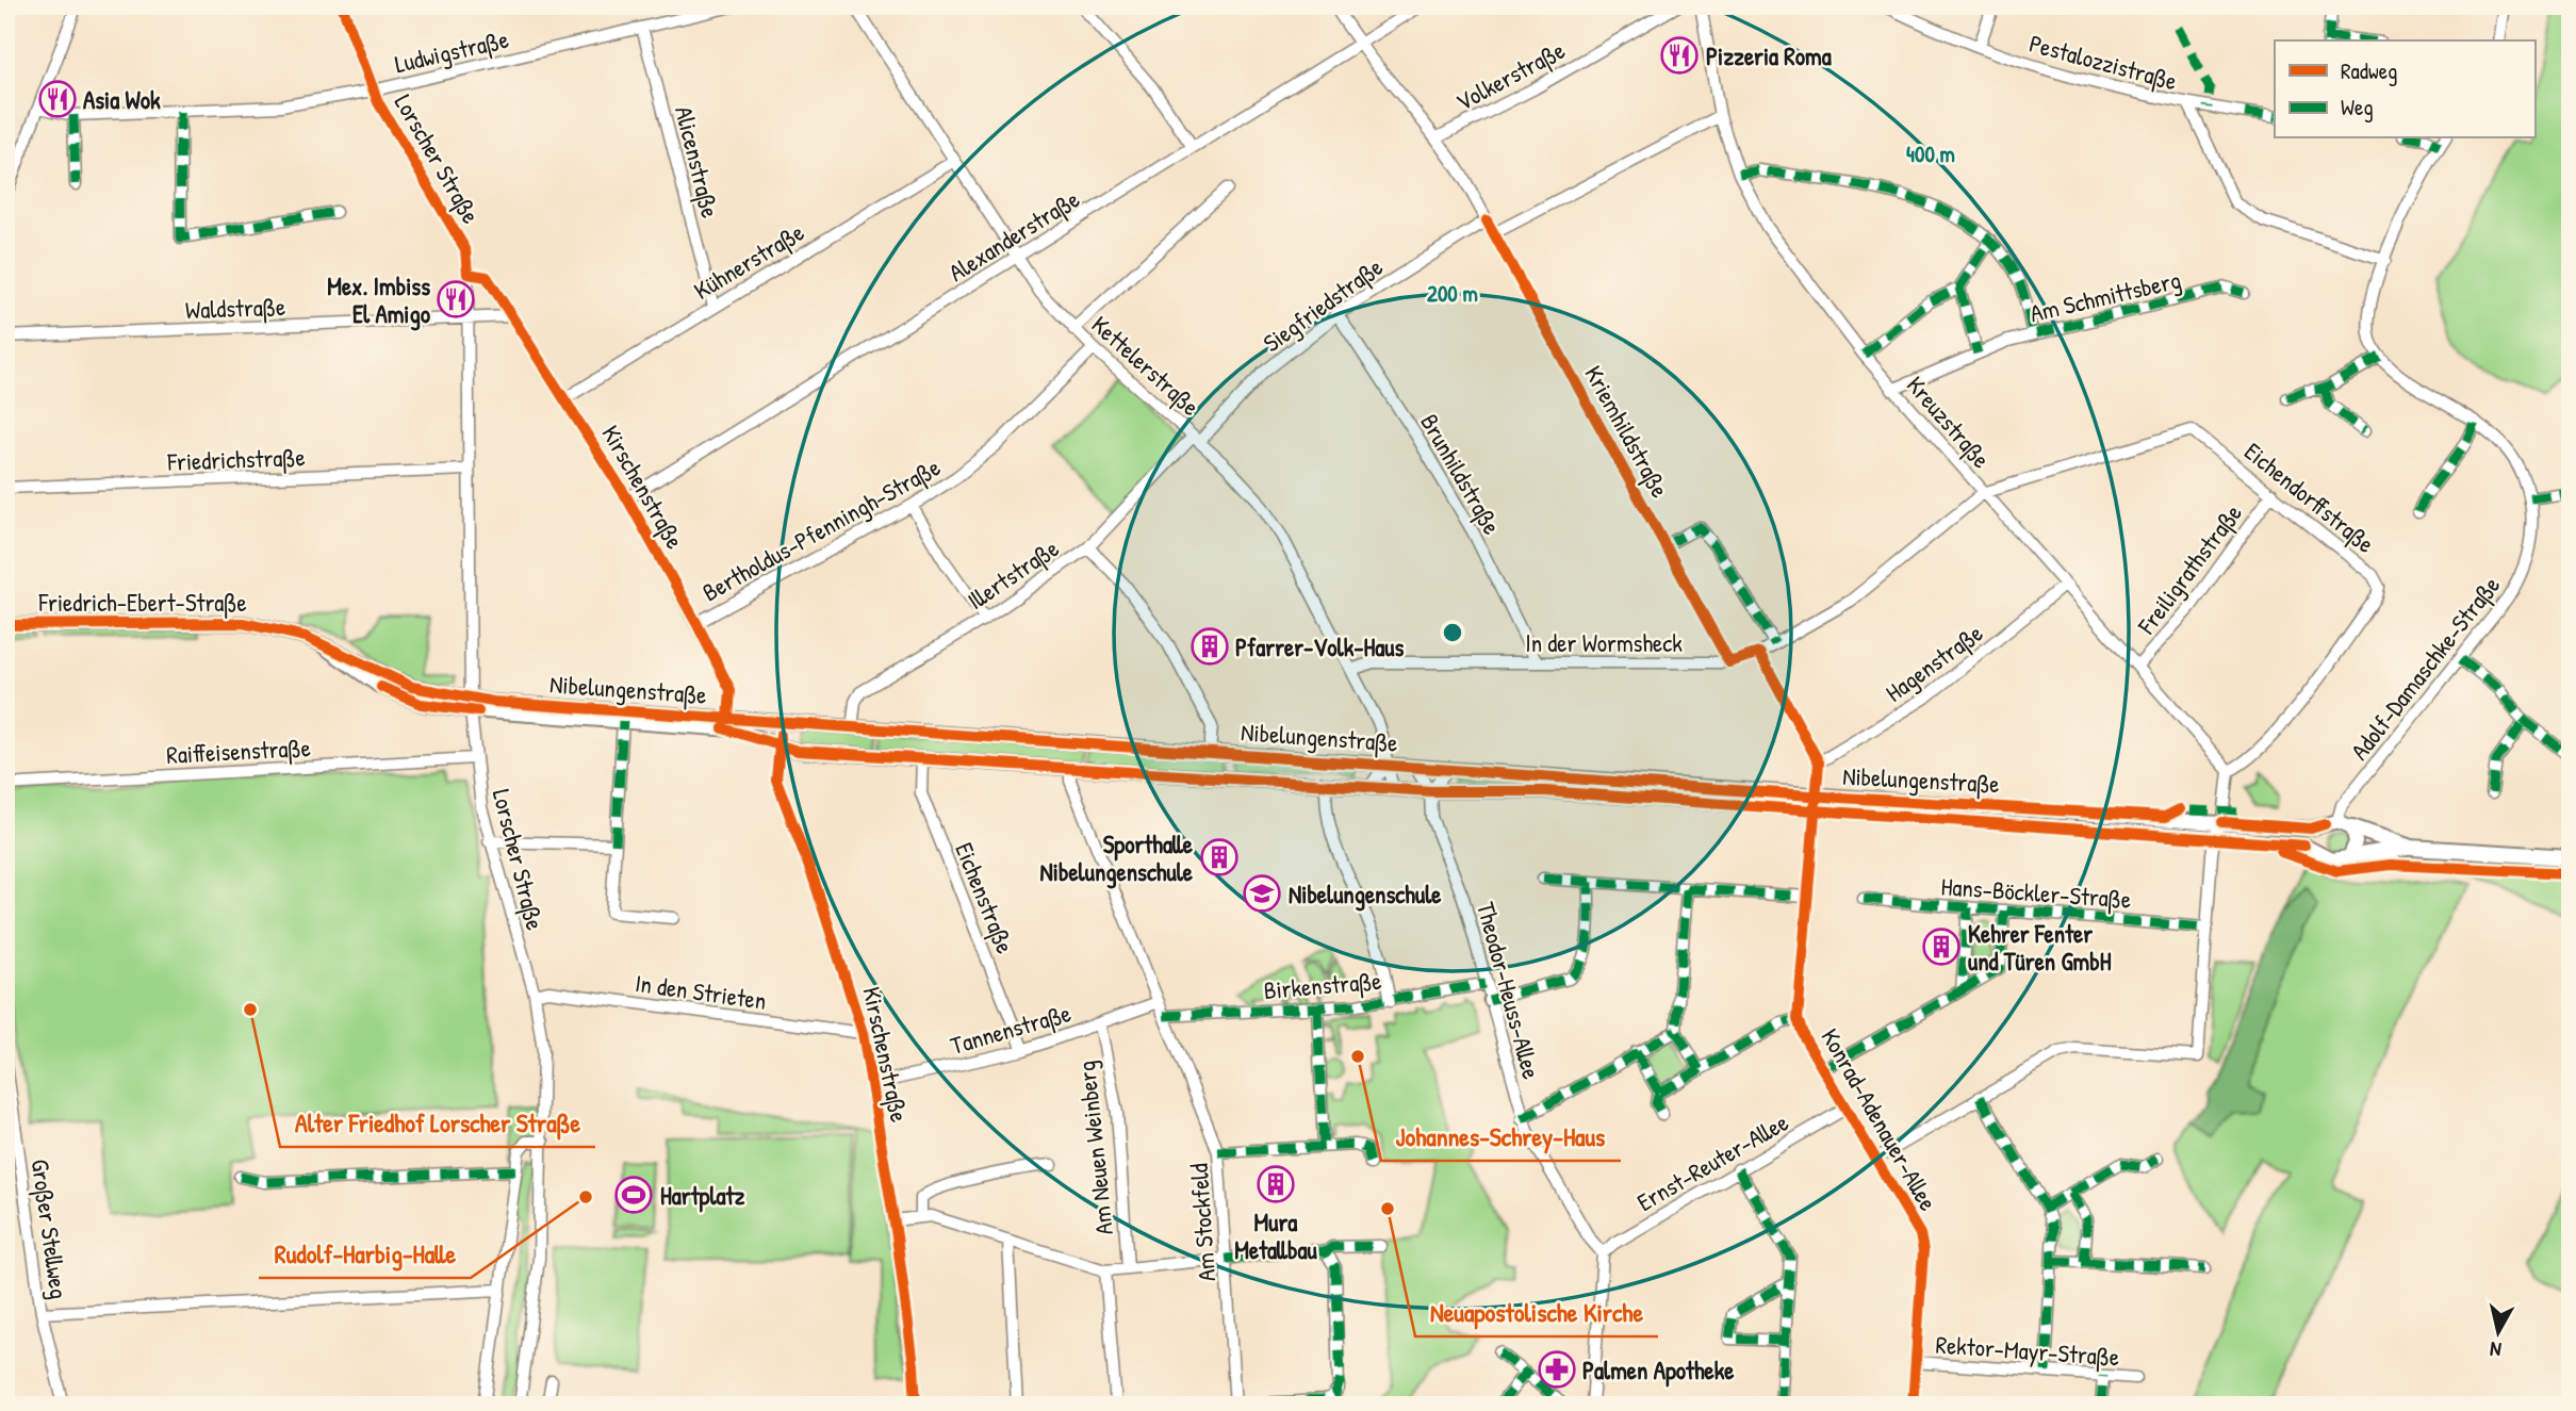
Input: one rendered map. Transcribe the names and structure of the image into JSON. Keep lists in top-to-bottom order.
{
  "streets": {
    "street": [
      "Ludwigstraße",
      "Pestalozzistraße",
      "Volkerstraße",
      "Lorscher Straße",
      "Alicenstraße",
      "Alexanderstraße",
      "Kühnerstraße",
      "Am Schmittsberg",
      "Siegfriedstraße",
      "Waldstraße",
      "Kettelerstraße",
      "Kreuzstraße",
      "Kriemhildstraße",
      "Friedrichstraße",
      "Brunhildstraße",
      "Kirschenstraße",
      "Eichendorffstraße",
      "Bertholdus-Pfenningh-Straße",
      "Freiligrathstraße",
      "Illertstraße",
      "Friedrich-Ebert-Straße",
      "In der Wormsheck",
      "Hagenstraße",
      "Adolf-Damaschke-Straße",
      "Nibelungenstraße",
      "Raiffeisenstraße",
      "Hans-Böckler-Straße",
      "Eichenstraße",
      "Birkenstraße",
      "Theodor-Heuss-Allee",
      "In den Strieten",
      "Tannenstraße",
      "Konrad-Adenauer-Allee",
      "Am Neuen Weinberg",
      "Ernst-Reuter-Allee",
      "Am Stockfeld",
      "Großer Stellweg",
      "Rektor-Mayr-Straße"
    ]
  },
  "crossings": [
    ["Ludwigstraße", "Lorscher Straße"],
    ["Ludwigstraße", "Alicenstraße"],
    ["Volkerstraße", "Kriemhildstraße"],
    ["Lorscher Straße", "Waldstraße"],
    ["Lorscher Straße", "Friedrichstraße"],
    ["Lorscher Straße", "Friedrich-Ebert-Straße"],
    ["Lorscher Straße", "Nibelungenstraße"],
    ["Lorscher Straße", "Raiffeisenstraße"],
    ["Lorscher Straße", "In den Strieten"],
    ["Alicenstraße", "Kühnerstraße"],
    ["Alexanderstraße", "Kettelerstraße"],
    ["Alexanderstraße", "Kriemhildstraße"],
    ["Alexanderstraße", "Kirschenstraße"],
    ["Kühnerstraße", "Kettelerstraße"],
    ["Kühnerstraße", "Kirschenstraße"],
    ["Am Schmittsberg", "Kreuzstraße"],
    ["Siegfriedstraße", "Kettelerstraße"],
    ["Siegfriedstraße", "Kriemhildstraße"],
    ["Siegfriedstraße", "Brunhildstraße"],
    ["Siegfriedstraße", "Illertstraße"],
    ["Kettelerstraße", "Bertholdus-Pfenningh-Straße"],
    ["Kettelerstraße", "Illertstraße"],
    ["Kettelerstraße", "In der Wormsheck"],
    ["Kettelerstraße", "Nibelungenstraße"],
    ["Kreuzstraße", "Eichendorffstraße"],
    ["Kreuzstraße", "Freiligrathstraße"],
    ["Kreuzstraße", "In der Wormsheck"],
    ["Kreuzstraße", "Hagenstraße"],
    ["Kriemhildstraße", "In der Wormsheck"],
    ["Brunhildstraße", "In der Wormsheck"],
    ["Kirschenstraße", "Bertholdus-Pfenningh-Straße"],
    ["Kirschenstraße", "Nibelungenstraße"],
    ["Kirschenstraße", "In den Strieten"],
    ["Kirschenstraße", "Tannenstraße"],
    ["Eichendorffstraße", "Freiligrathstraße"],
    ["Eichendorffstraße", "In der Wormsheck"],
    ["Illertstraße", "Nibelungenstraße"],
    ["Friedrich-Ebert-Straße", "Nibelungenstraße"],
    ["Adolf-Damaschke-Straße", "Nibelungenstraße"],
    ["Nibelungenstraße", "Konrad-Adenauer-Allee"],
    ["Eichenstraße", "Tannenstraße"],
    ["Birkenstraße", "Theodor-Heuss-Allee"],
    ["Birkenstraße", "Am Stockfeld"],
    ["Theodor-Heuss-Allee", "Ernst-Reuter-Allee"],
    ["Tannenstraße", "Am Neuen Weinberg"],
    ["Tannenstraße", "Am Stockfeld"],
    ["Konrad-Adenauer-Allee", "Ernst-Reuter-Allee"],
    ["Konrad-Adenauer-Allee", "Rektor-Mayr-Straße"]
  ],
  "places": {
    "restaurant": ["Pizzeria Roma", "Asia Wok", "Mex. Imbiss El Amigo"],
    "building": [
      "Pfarrer-Volk-Haus",
      "Sporthalle Nibelungenschule",
      "Kehrer Fenter und Türen GmbH",
      "Mura Metallbau"
    ],
    "school or university": ["Nibelungenschule"],
    "other": [
      "Alter Friedhof Lorscher Straße",
      "Johannes-Schrey-Haus",
      "Rudolf-Harbig-Halle",
      "Neuapostolische Kirche"
    ],
    "sports": ["Hartplatz"],
    "pharmacy": ["Palmen Apotheke"]
  },
  "legend": ["Radweg", "Weg"],
  "north": "bottom",
  "rings": ["400 m", "200 m"]
}
